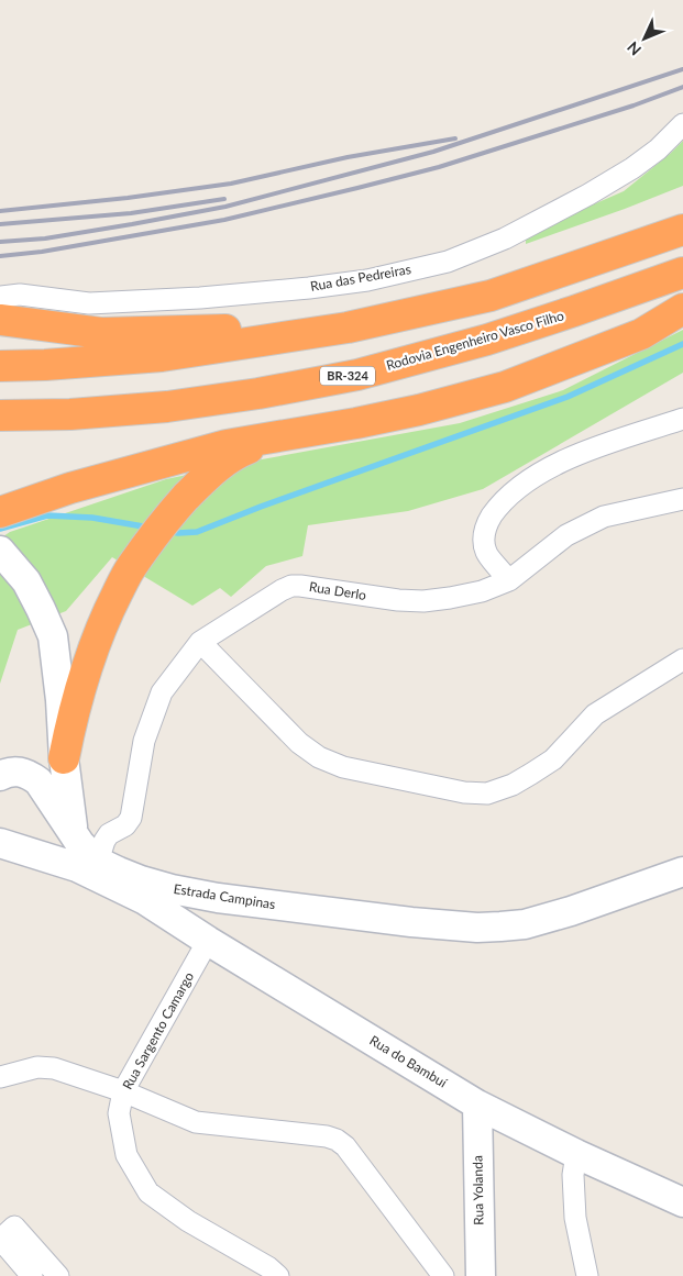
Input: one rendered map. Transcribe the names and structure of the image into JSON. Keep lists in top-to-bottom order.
{
  "streets": {
    "highway": ["Rodovia Engenheiro Vasco Filho", "BR-324"],
    "main road": ["Estrada Campinas", "Rua do Bambuí", "Rua Yolanda"],
    "street": ["Rua das Pedreiras", "Rua Derlo", "Rua Sargento Camargo"]
  },
  "crossings": [
    ["Rua Derlo", "Estrada Campinas"],
    ["Rua Sargento Camargo", "Rua do Bambuí"],
    ["Rua do Bambuí", "Rua Yolanda"]
  ],
  "north": "bottom left"
}
